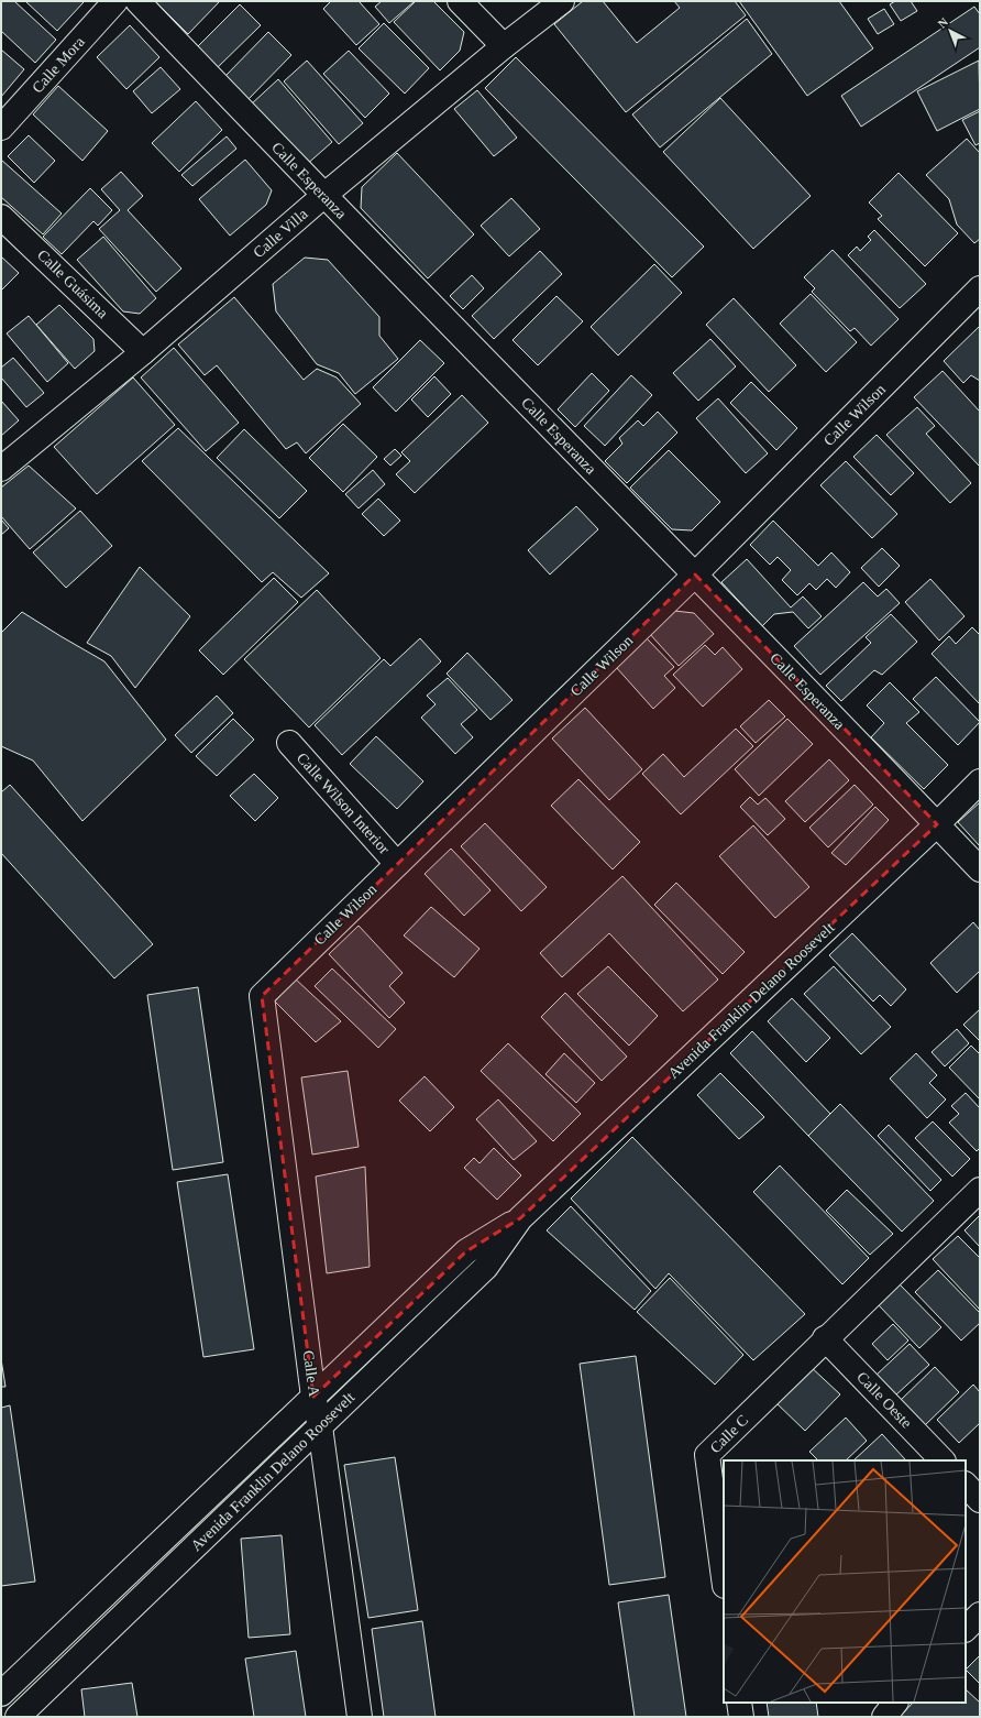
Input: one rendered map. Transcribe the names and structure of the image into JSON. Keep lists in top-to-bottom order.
{
  "streets": {
    "street": [
      "Calle Mora",
      "Calle Esperanza",
      "Calle Villa",
      "Calle Guásima",
      "Calle Wilson",
      "Calle Wilson Interior",
      "Avenida Franklin Delano Roosevelt",
      "Calle A",
      "Calle Oeste",
      "Calle C"
    ]
  },
  "crossings": [
    ["Calle Esperanza", "Calle Villa"],
    ["Calle Esperanza", "Calle Wilson"],
    ["Calle Esperanza", "Avenida Franklin Delano Roosevelt"],
    ["Calle Villa", "Calle Guásima"],
    ["Calle Wilson", "Calle Wilson Interior"],
    ["Calle Wilson", "Calle A"],
    ["Avenida Franklin Delano Roosevelt", "Calle A"],
    ["Calle Oeste", "Calle C"]
  ],
  "north": "top left"
}
